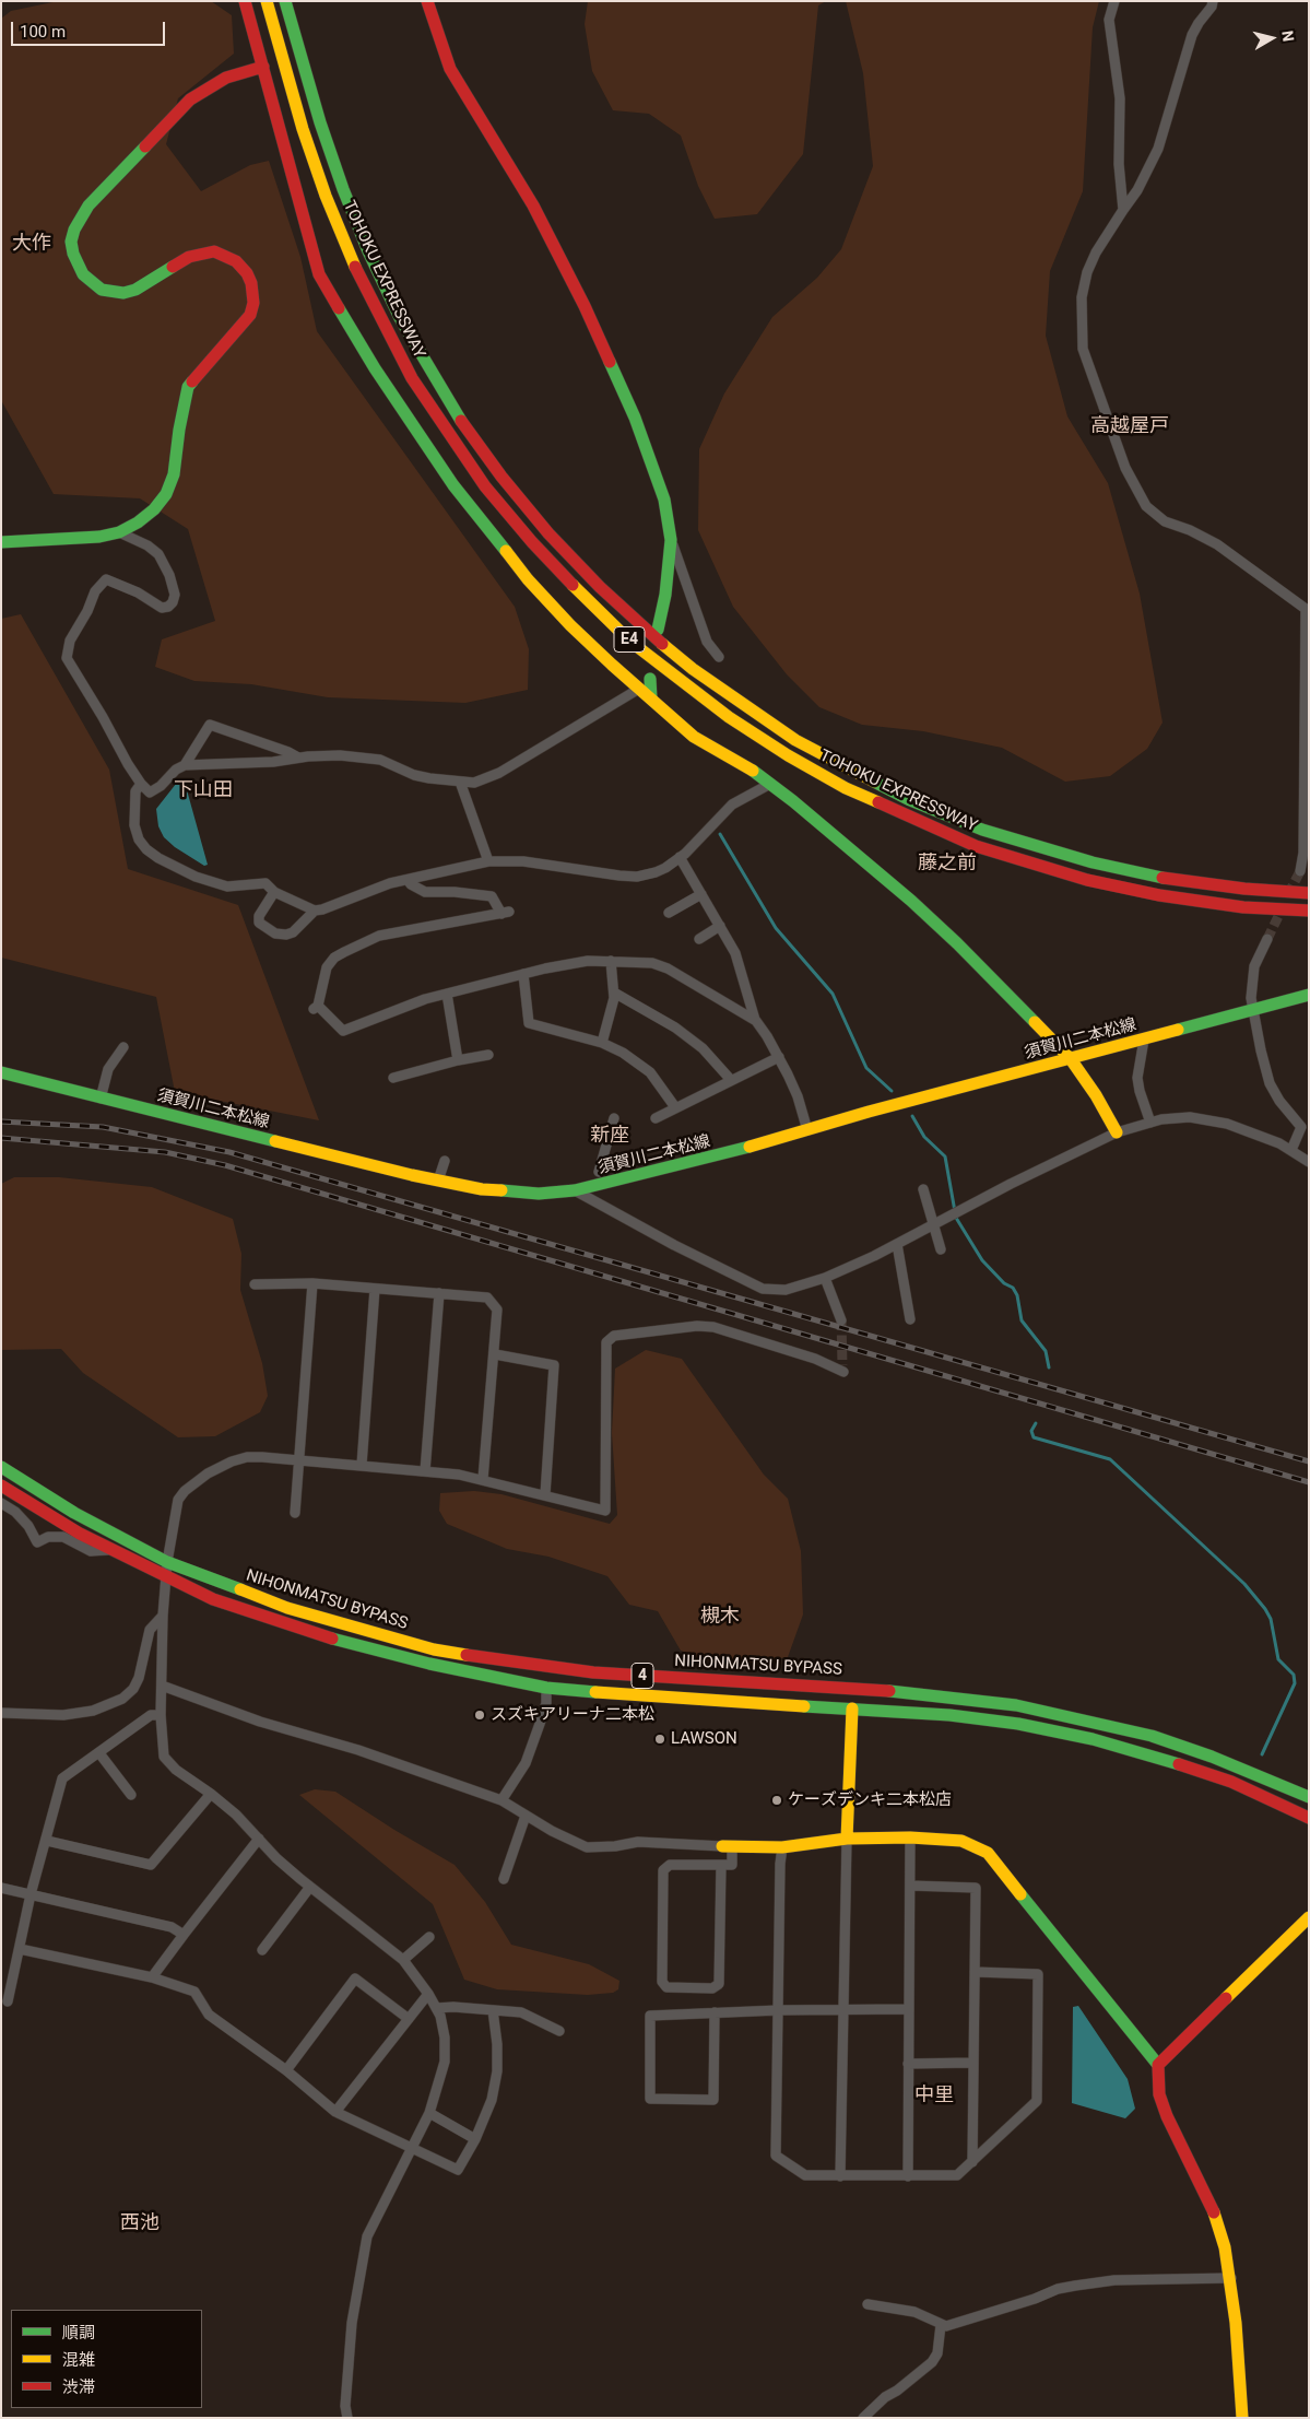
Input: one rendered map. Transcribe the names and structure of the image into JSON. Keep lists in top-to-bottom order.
{
  "streets": {
    "main road": [
      "TOHOKU EXPRESSWAY",
      "E4",
      "須賀川二本松線",
      "NIHONMATSU BYPASS",
      "4"
    ]
  },
  "districts": [
    "大作",
    "高越屋戸",
    "下山田",
    "藤之前",
    "新座",
    "槻木",
    "中里",
    "西池"
  ],
  "places": ["スズキアリーナ二本松", "LAWSON", "ケーズデンキ二本松店"],
  "legend": ["順調", "混雑", "渋滞"],
  "scale_bar": "100 m",
  "north": "right"
}
